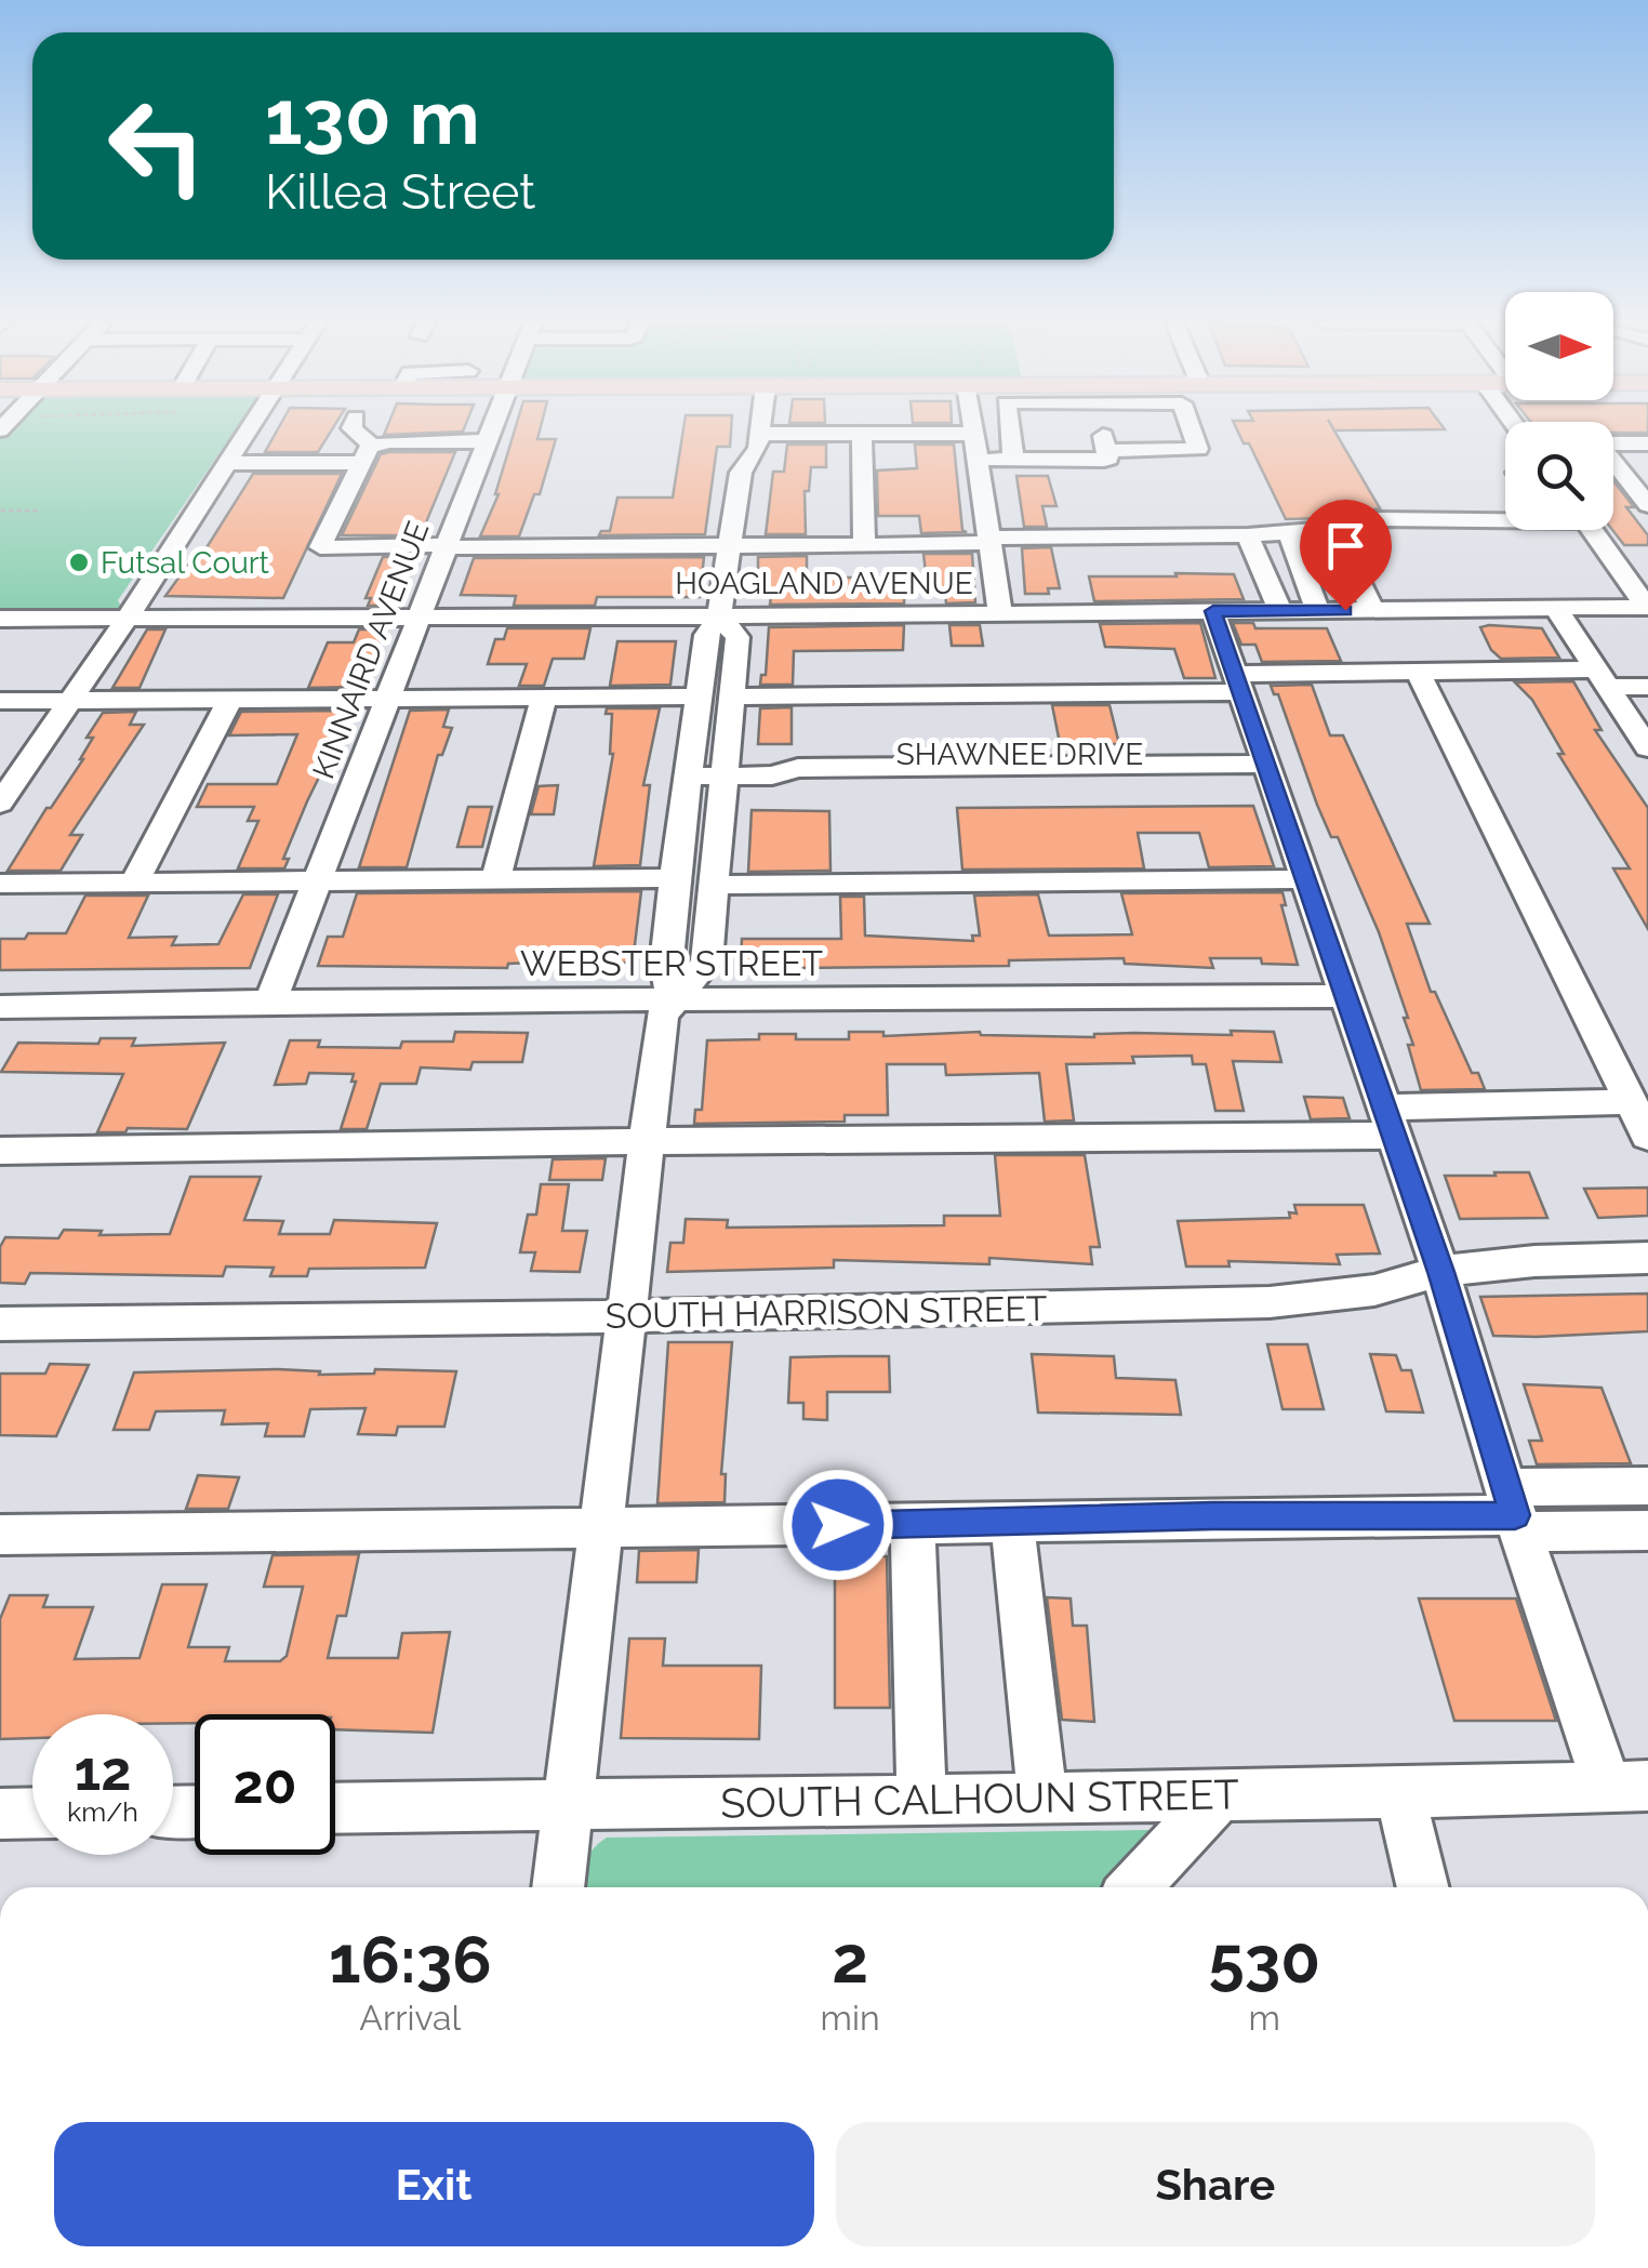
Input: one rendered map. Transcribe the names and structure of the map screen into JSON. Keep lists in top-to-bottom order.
{
  "streets": {
    "street": [
      "HOAGLAND AVENUE",
      "KINNAIRD AVENUE",
      "SHAWNEE DRIVE",
      "WEBSTER STREET",
      "SOUTH HARRISON STREET",
      "SOUTH CALHOUN STREET"
    ]
  },
  "crossings": [
    ["HOAGLAND AVENUE", "KINNAIRD AVENUE"],
    ["KINNAIRD AVENUE", "WEBSTER STREET"]
  ],
  "places": ["Futsal Court"],
  "north": "right",
  "page": {
    "turn": ["130 m", "Killea Street"],
    "speed": "12 km/h",
    "limit": "20",
    "eta": [
      "16:36",
      "Arrival",
      "2",
      "min",
      "530",
      "m"
    ],
    "buttons": ["Exit", "Share"]
  }
}
